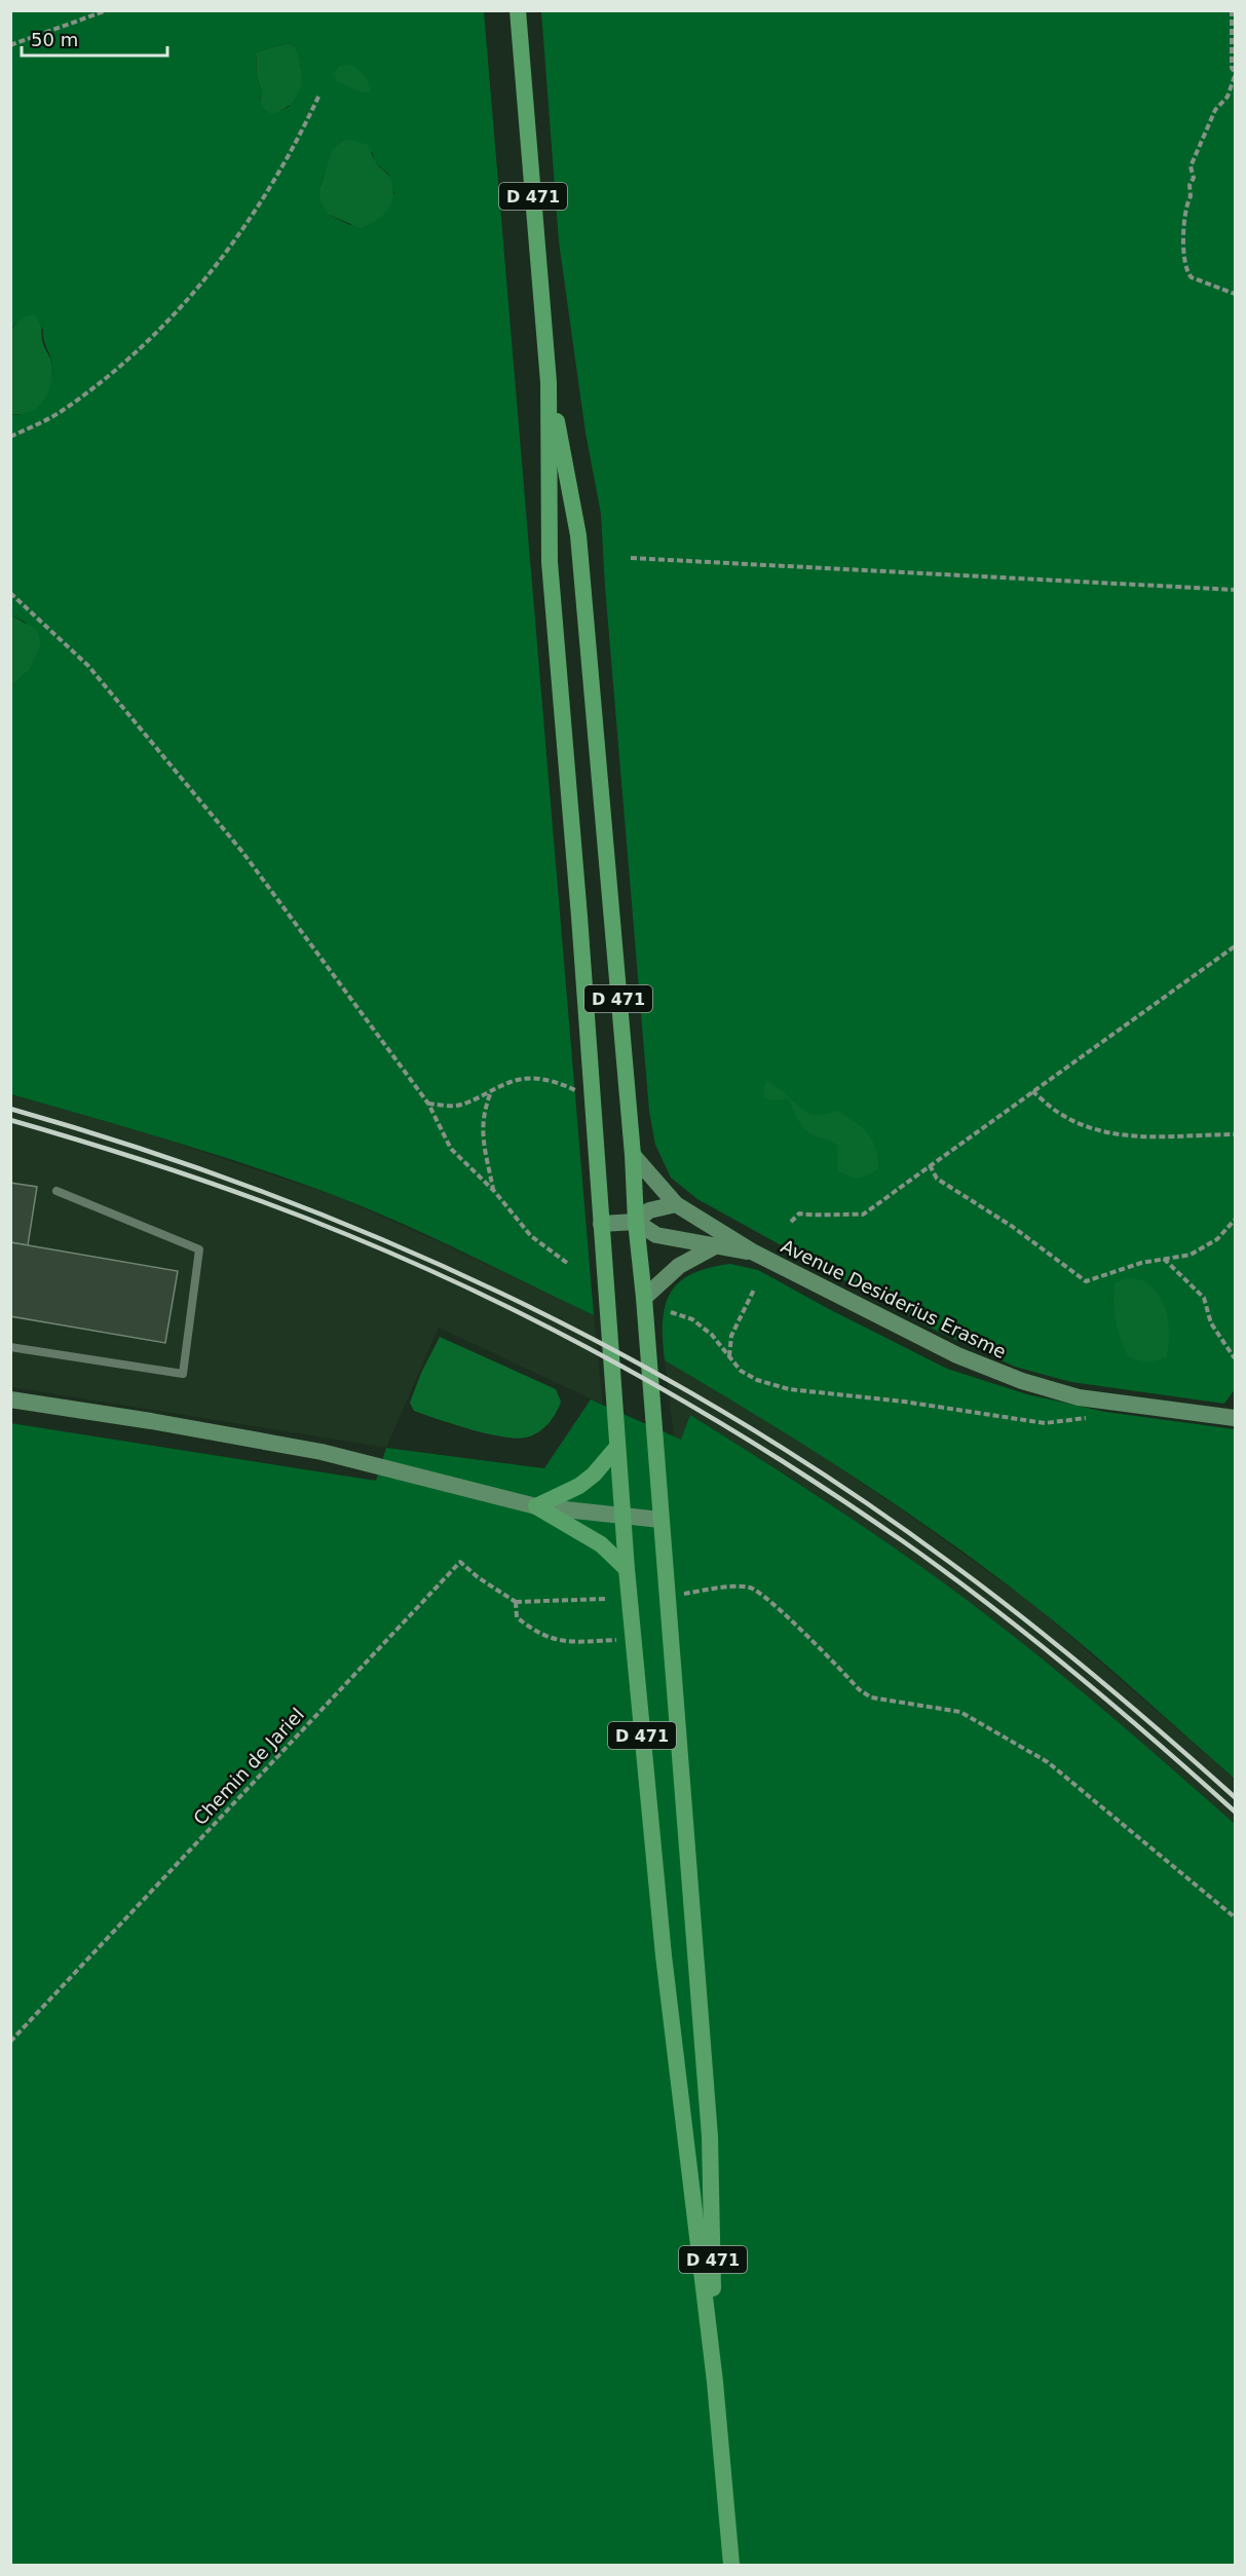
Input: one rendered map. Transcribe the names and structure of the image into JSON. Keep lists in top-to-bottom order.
{
  "streets": {
    "main road": ["D 471", "Avenue Desiderius Erasme"],
    "path": ["Chemin de Jariel"]
  },
  "scale_bar": "50 m"
}
